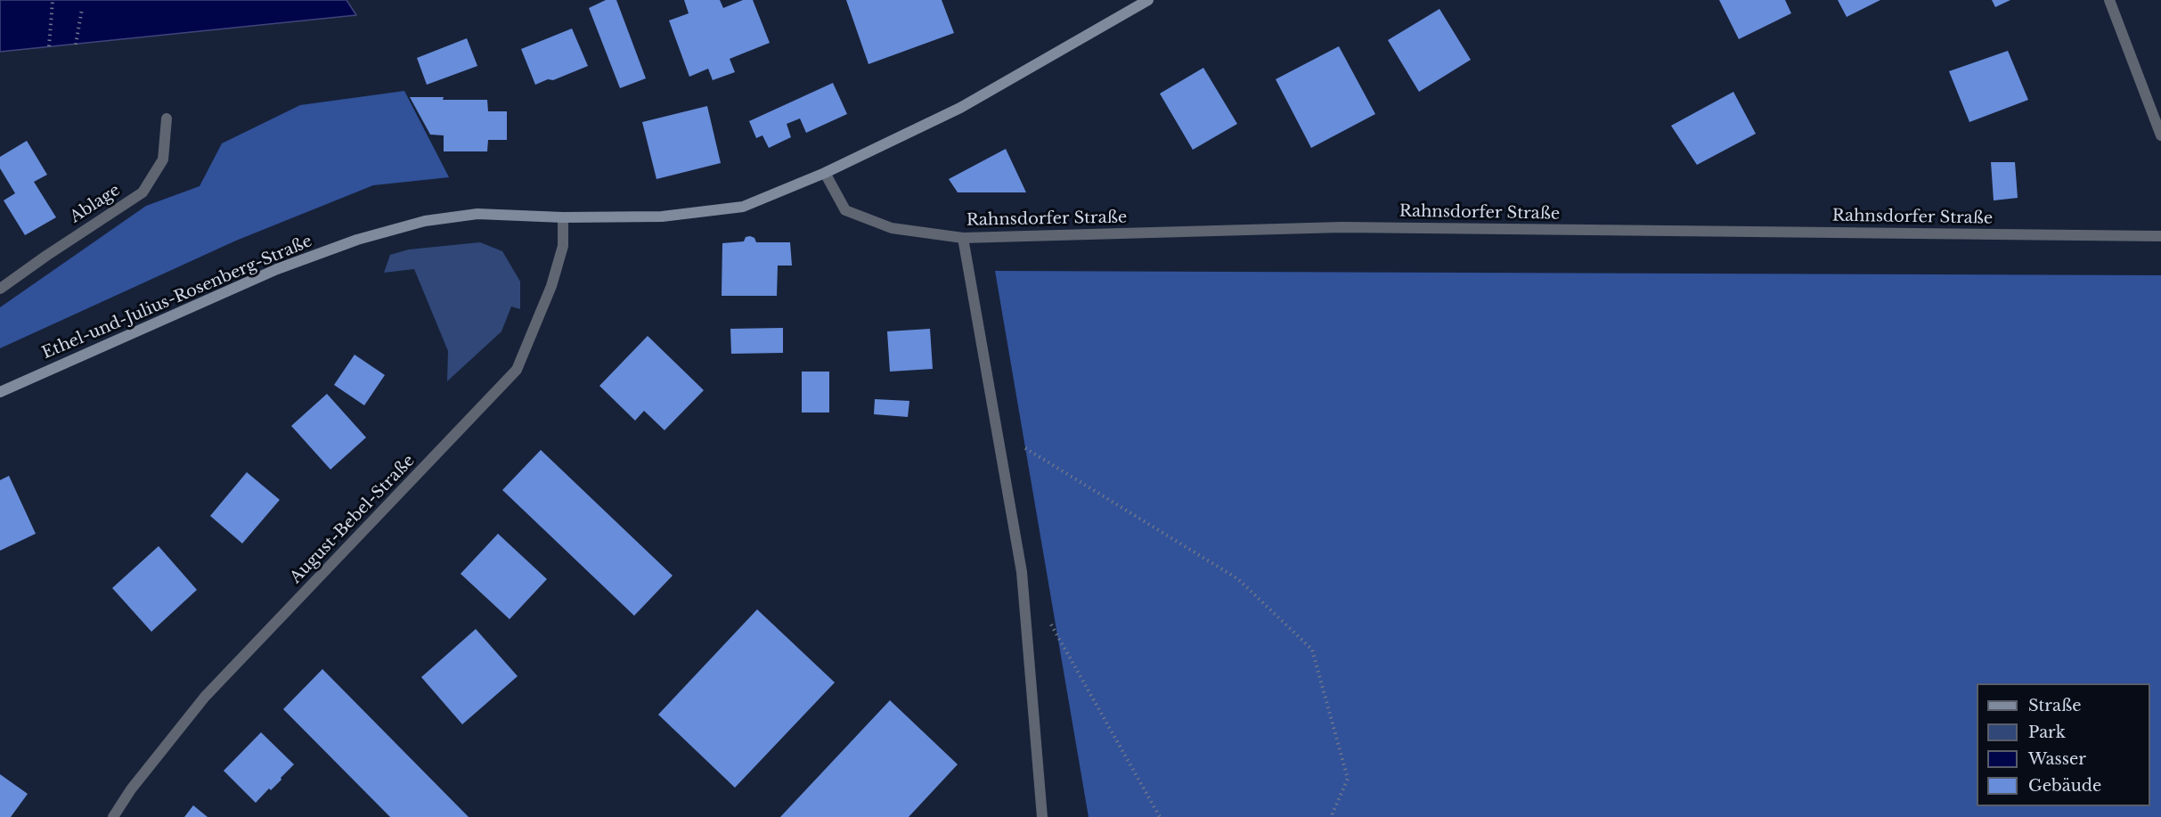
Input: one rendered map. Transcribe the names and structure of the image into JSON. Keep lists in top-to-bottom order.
{
  "streets": {
    "main road": ["Ethel-und-Julius-Rosenberg-Straße"],
    "street": ["Ablage", "Rahnsdorfer Straße", "August-Bebel-Straße"]
  },
  "crossings": [
    ["Rahnsdorfer Straße", "Ethel-und-Julius-Rosenberg-Straße"],
    ["Ethel-und-Julius-Rosenberg-Straße", "August-Bebel-Straße"]
  ],
  "legend": [
    "Straße",
    "Park",
    "Wasser",
    "Gebäude"
  ]
}
